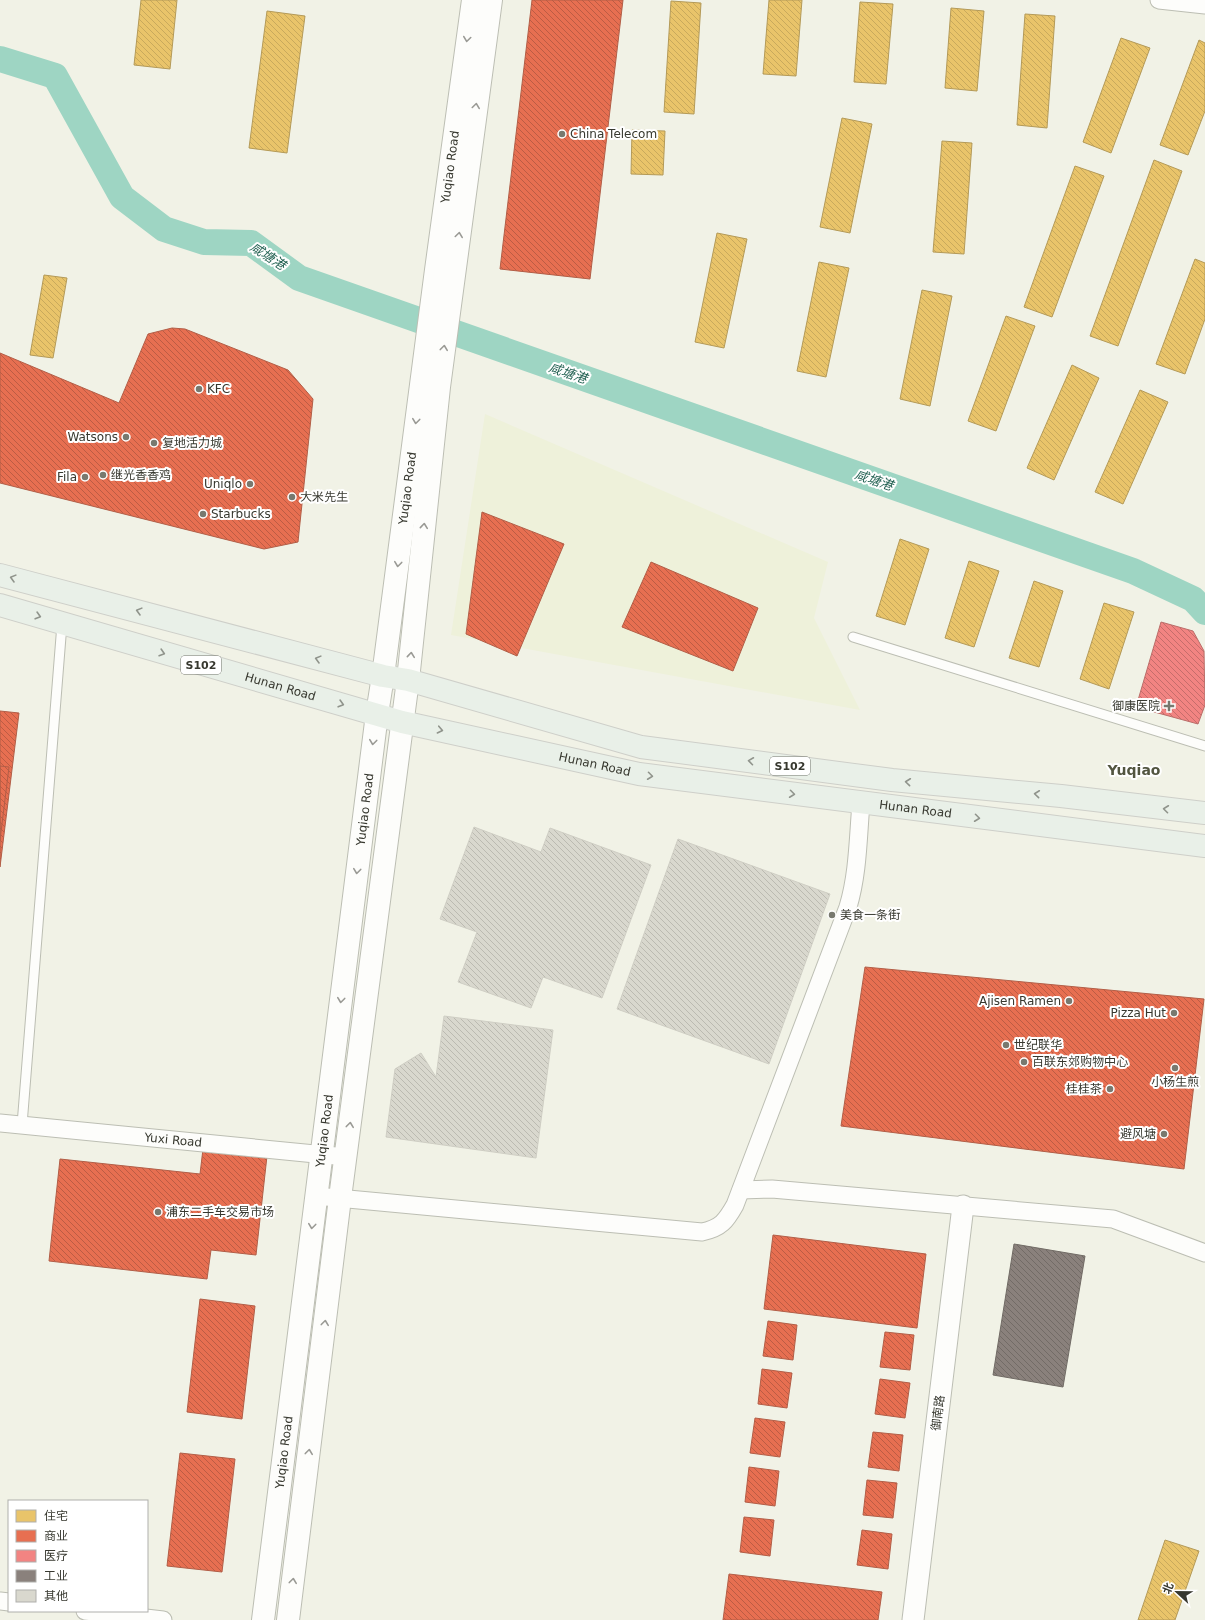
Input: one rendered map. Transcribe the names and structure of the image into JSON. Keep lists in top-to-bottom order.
{
  "streets": {
    "main road": ["Yuqiao Road", "S102", "Hunan Road"],
    "street": ["Yuxi Road", "御南路"]
  },
  "crossings": [
    ["Yuqiao Road", "S102"],
    ["Yuqiao Road", "Hunan Road"],
    ["Yuqiao Road", "Yuxi Road"]
  ],
  "districts": ["Yuqiao"],
  "water": ["咸塘港"],
  "places": {
    "other": [
      "China Telecom",
      "KFC",
      "Watsons",
      "复地活力城",
      "继光香香鸡",
      "Fila",
      "Uniqlo",
      "大米先生",
      "Starbucks",
      "美食一条街",
      "Ajisen Ramen",
      "Pizza Hut",
      "世纪联华",
      "百联东郊购物中心",
      "小杨生煎",
      "桂桂茶",
      "避风塘",
      "浦东二手车交易市场"
    ],
    "health": ["御康医院"]
  },
  "legend": [
    "住宅",
    "商业",
    "医疗",
    "工业",
    "其他"
  ],
  "north": "left"
}
